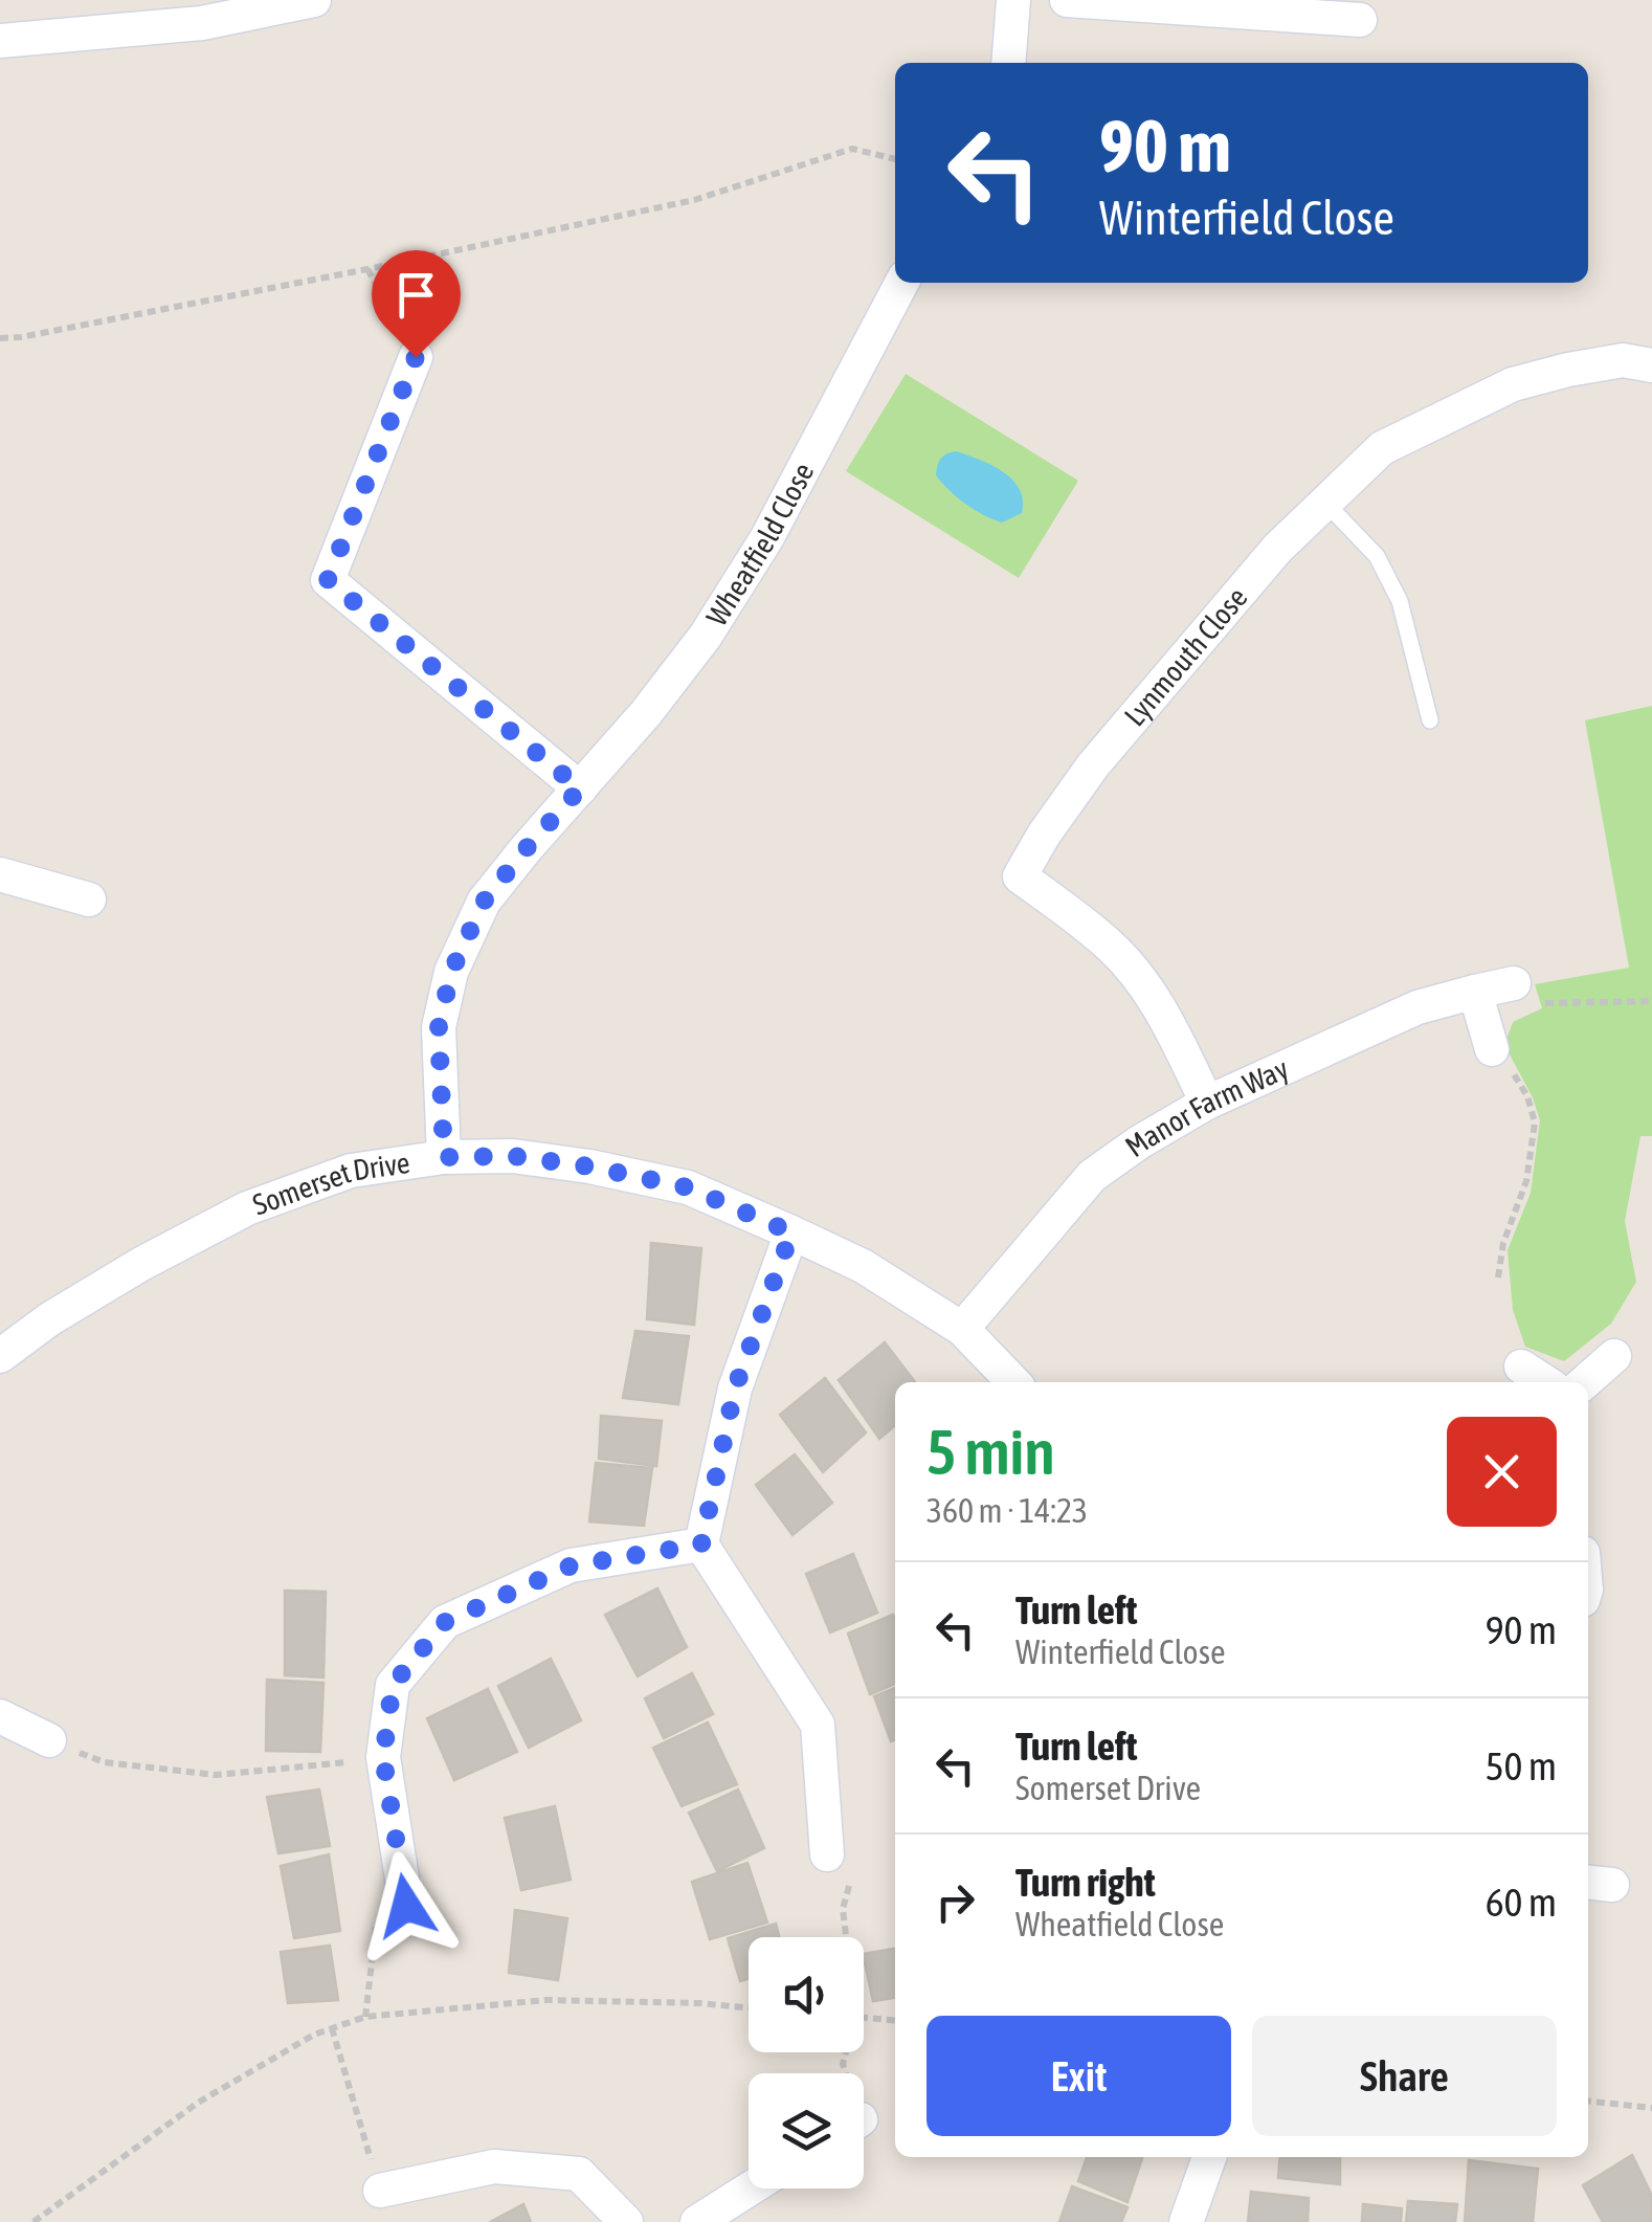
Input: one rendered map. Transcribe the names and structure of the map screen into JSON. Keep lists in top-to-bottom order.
{
  "streets": {
    "street": [
      "Wheatfield Close",
      "Lynmouth Close",
      "Manor Farm Way",
      "Somerset Drive"
    ]
  },
  "crossings": [
    ["Wheatfield Close", "Somerset Drive"],
    ["Lynmouth Close", "Manor Farm Way"],
    ["Manor Farm Way", "Somerset Drive"]
  ],
  "page": {
    "turn": ["90 m", "Winterfield Close"],
    "heading": ["5 min", "360 m · 14:23"],
    "list": [
      {
        "name": "Turn left",
        "note": "Winterfield Close",
        "value": "90 m"
      },
      {
        "name": "Turn left",
        "note": "Somerset Drive",
        "value": "50 m"
      },
      {
        "name": "Turn right",
        "note": "Wheatfield Close",
        "value": "60 m"
      }
    ],
    "buttons": ["Exit", "Share"]
  }
}
